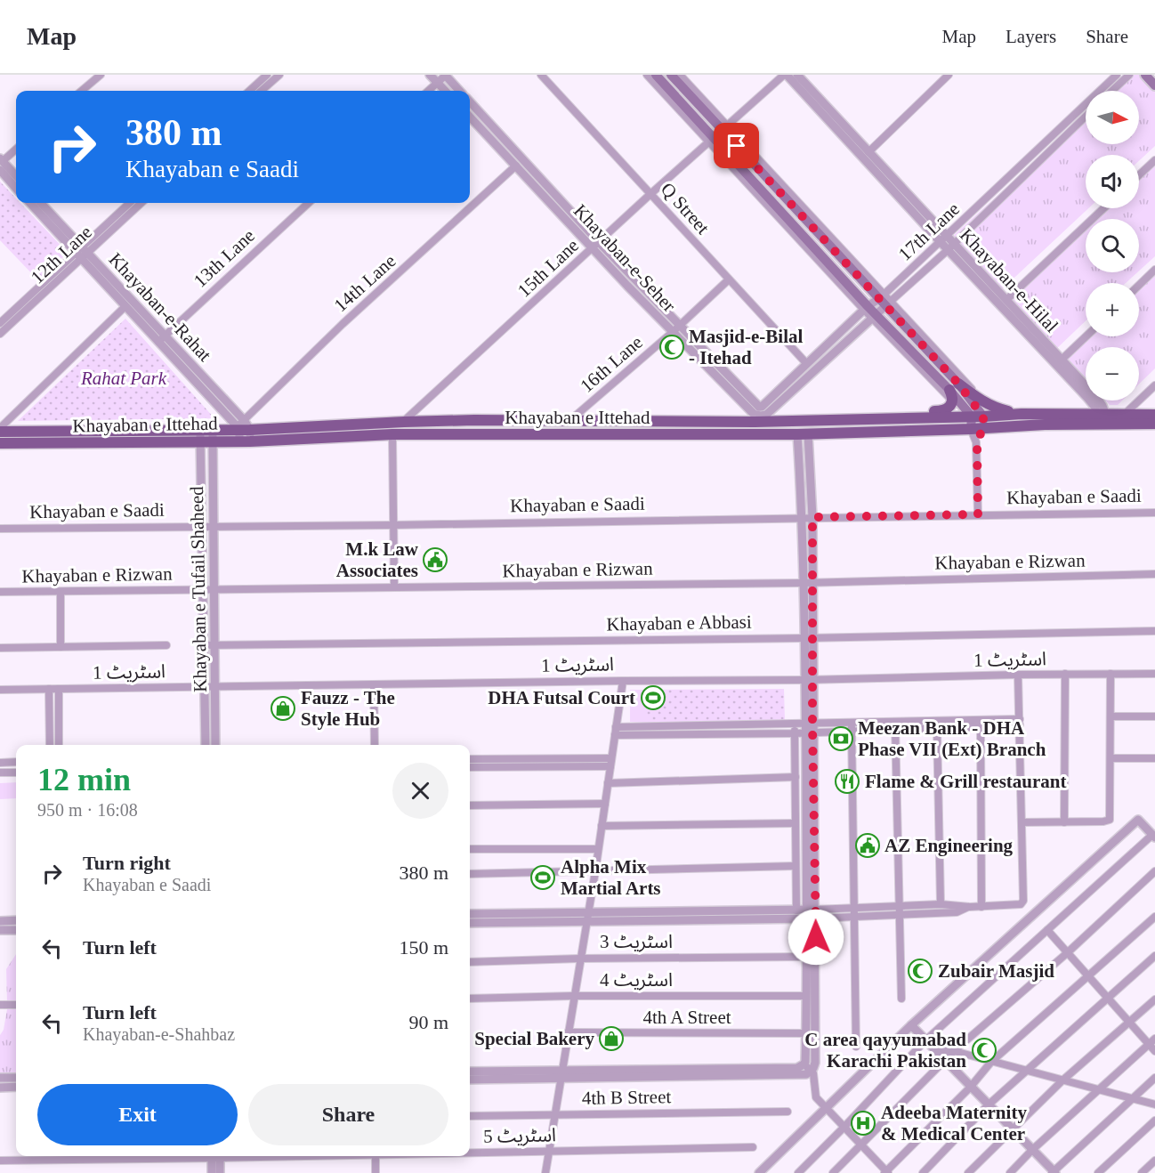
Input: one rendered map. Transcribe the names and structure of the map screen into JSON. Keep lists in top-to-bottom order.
{
  "streets": {
    "main road": ["Khayaban e Ittehad"],
    "street": [
      "Q Street",
      "17th Lane",
      "12th Lane",
      "13th Lane",
      "Khayaban-e-Seher",
      "15th Lane",
      "Khayaban-e-Hilal",
      "14th Lane",
      "Khayaban-e-Rahat",
      "16th Lane",
      "Khayaban e Saadi",
      "Khayaban e Rizwan",
      "Khayaban e Tufail Shaheed",
      "Khayaban e Abbasi",
      "اسٹریٹ 1",
      "اسٹریٹ 3",
      "اسٹریٹ 4",
      "4th A Street",
      "4th B Street",
      "اسٹریٹ 5"
    ]
  },
  "crossings": [
    ["Q Street", "17th Lane"],
    ["Q Street", "15th Lane"],
    ["Q Street", "16th Lane"],
    ["17th Lane", "Khayaban-e-Seher"],
    ["17th Lane", "Khayaban-e-Hilal"],
    ["17th Lane", "Khayaban e Ittehad"],
    ["12th Lane", "Khayaban-e-Rahat"],
    ["13th Lane", "Khayaban-e-Rahat"],
    ["Khayaban-e-Seher", "15th Lane"],
    ["Khayaban-e-Seher", "14th Lane"],
    ["Khayaban-e-Seher", "16th Lane"],
    ["Khayaban-e-Seher", "Khayaban e Ittehad"],
    ["15th Lane", "Khayaban e Ittehad"],
    ["Khayaban-e-Hilal", "Khayaban e Ittehad"],
    ["14th Lane", "Khayaban e Ittehad"],
    ["16th Lane", "Khayaban e Ittehad"],
    ["Khayaban e Ittehad", "Khayaban e Tufail Shaheed"],
    ["Khayaban e Saadi", "Khayaban e Tufail Shaheed"],
    ["Khayaban e Rizwan", "Khayaban e Tufail Shaheed"],
    ["Khayaban e Tufail Shaheed", "Khayaban e Abbasi"],
    ["Khayaban e Tufail Shaheed", "اسٹریٹ 1"]
  ],
  "parks": ["Rahat Park"],
  "places": {
    "mosque": ["Masjid-e-Bilal - Itehad", "Zubair Masjid", "C area qayyumabad Karachi Pakistan"],
    "public building": ["M.k Law Associates", "AZ Engineering"],
    "sports": ["DHA Futsal Court", "Alpha Mix Martial Arts"],
    "shop": ["Fauzz - The Style Hub", "Special Bakery"],
    "bank": ["Meezan Bank - DHA Phase VII (Ext) Branch"],
    "restaurant": ["Flame & Grill restaurant"],
    "hospital": ["Adeeba Maternity & Medical Center"]
  },
  "north": "right",
  "page": {
    "header": "Map",
    "nav": ["Map", "Layers", "Share"],
    "map_buttons": ["+", "−"],
    "turn": ["380 m", "Khayaban e Saadi"],
    "heading": ["12 min", "950 m · 16:08"],
    "list": [
      {
        "name": "Turn right",
        "note": "Khayaban e Saadi",
        "value": "380 m"
      },
      {
        "name": "Turn left",
        "value": "150 m"
      },
      {
        "name": "Turn left",
        "note": "Khayaban-e-Shahbaz",
        "value": "90 m"
      }
    ],
    "buttons": ["Exit", "Share"]
  }
}
